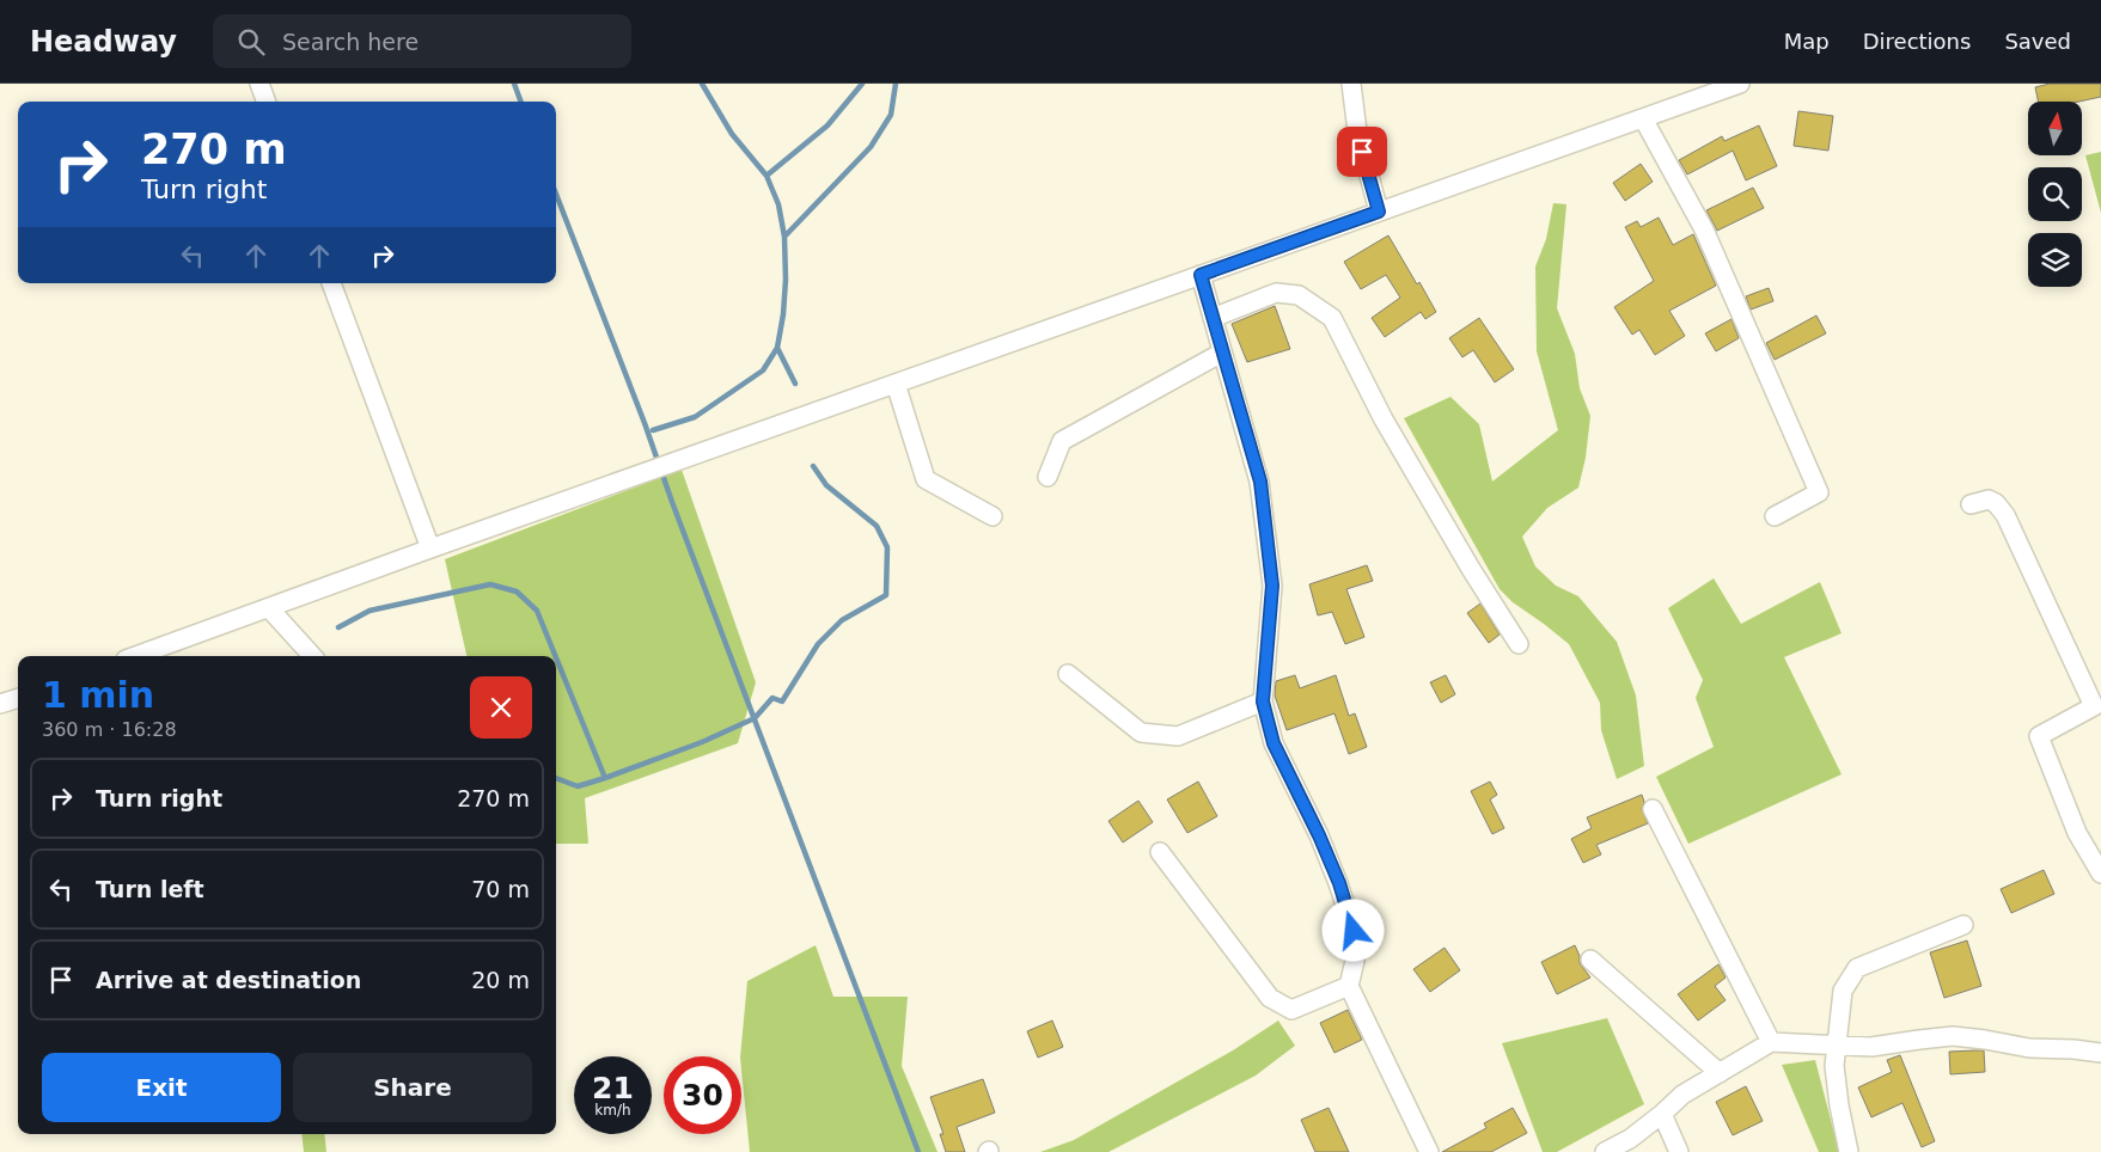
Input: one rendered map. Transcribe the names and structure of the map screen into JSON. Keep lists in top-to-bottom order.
{
  "north": "top",
  "page": {
    "header": "Headway",
    "search": "Search here",
    "nav": ["Map", "Directions", "Saved"],
    "turn": ["270 m", "Turn right"],
    "heading": ["1 min", "360 m · 16:28"],
    "list": [
      {
        "name": "Turn right",
        "value": "270 m"
      },
      {
        "name": "Turn left",
        "value": "70 m"
      },
      {
        "name": "Arrive at destination",
        "value": "20 m"
      }
    ],
    "buttons": ["Exit", "Share"],
    "speed": "21 km/h",
    "limit": "30"
  }
}
